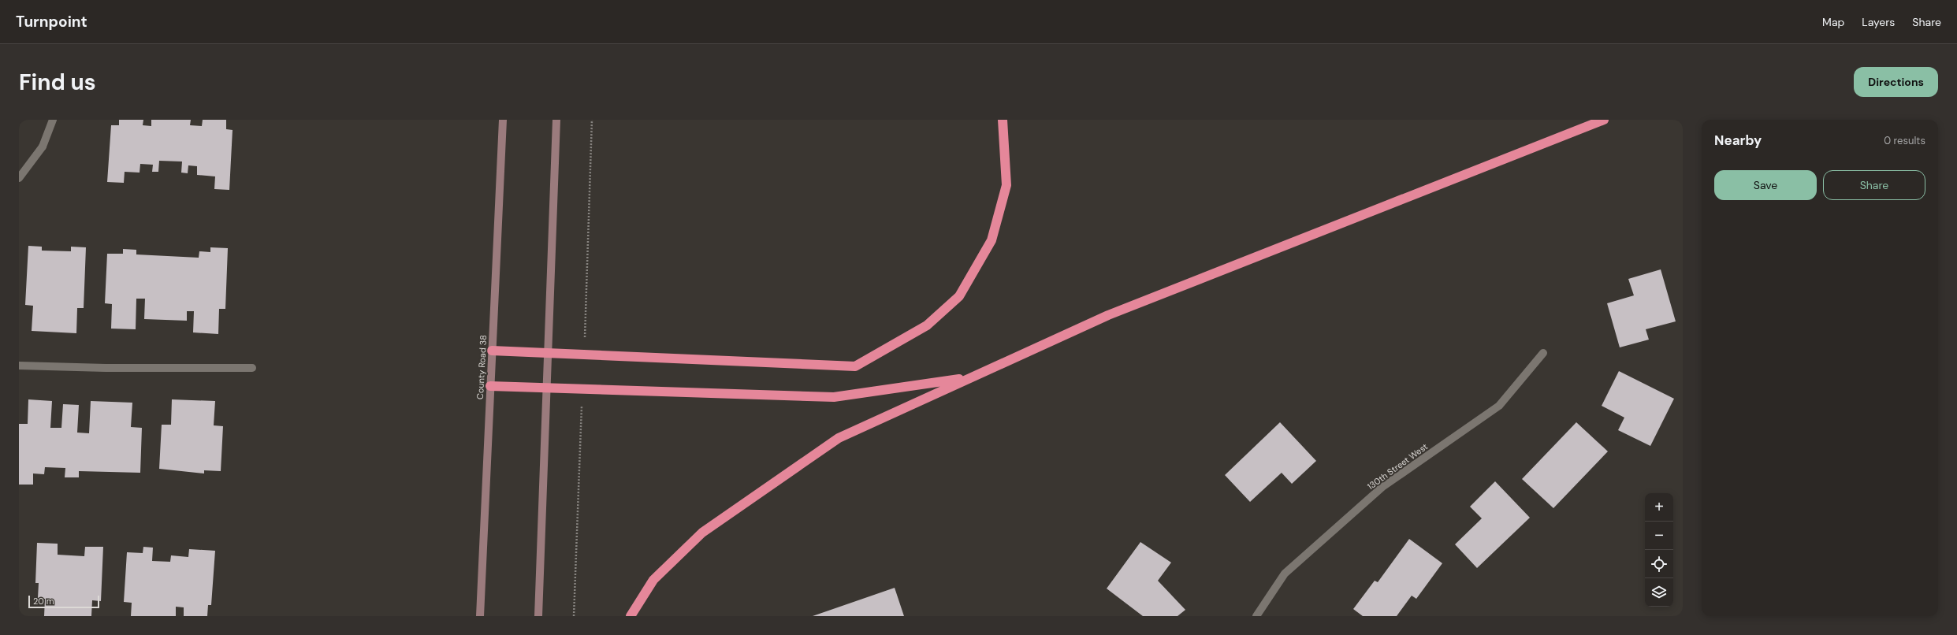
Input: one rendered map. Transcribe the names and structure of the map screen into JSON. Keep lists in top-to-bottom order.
{
  "streets": {
    "main road": ["County Road 38"],
    "street": ["130th Street West"]
  },
  "scale_bar": "20 m",
  "page": {
    "header": "Turnpoint",
    "nav": ["Map", "Layers", "Share"],
    "buttons": [
      "Directions",
      ["Save", "Share"]
    ],
    "title": "Find us",
    "heading": ["Nearby", "0 results"],
    "map_buttons": ["+", "−"],
    "scale": "20 m"
  }
}
